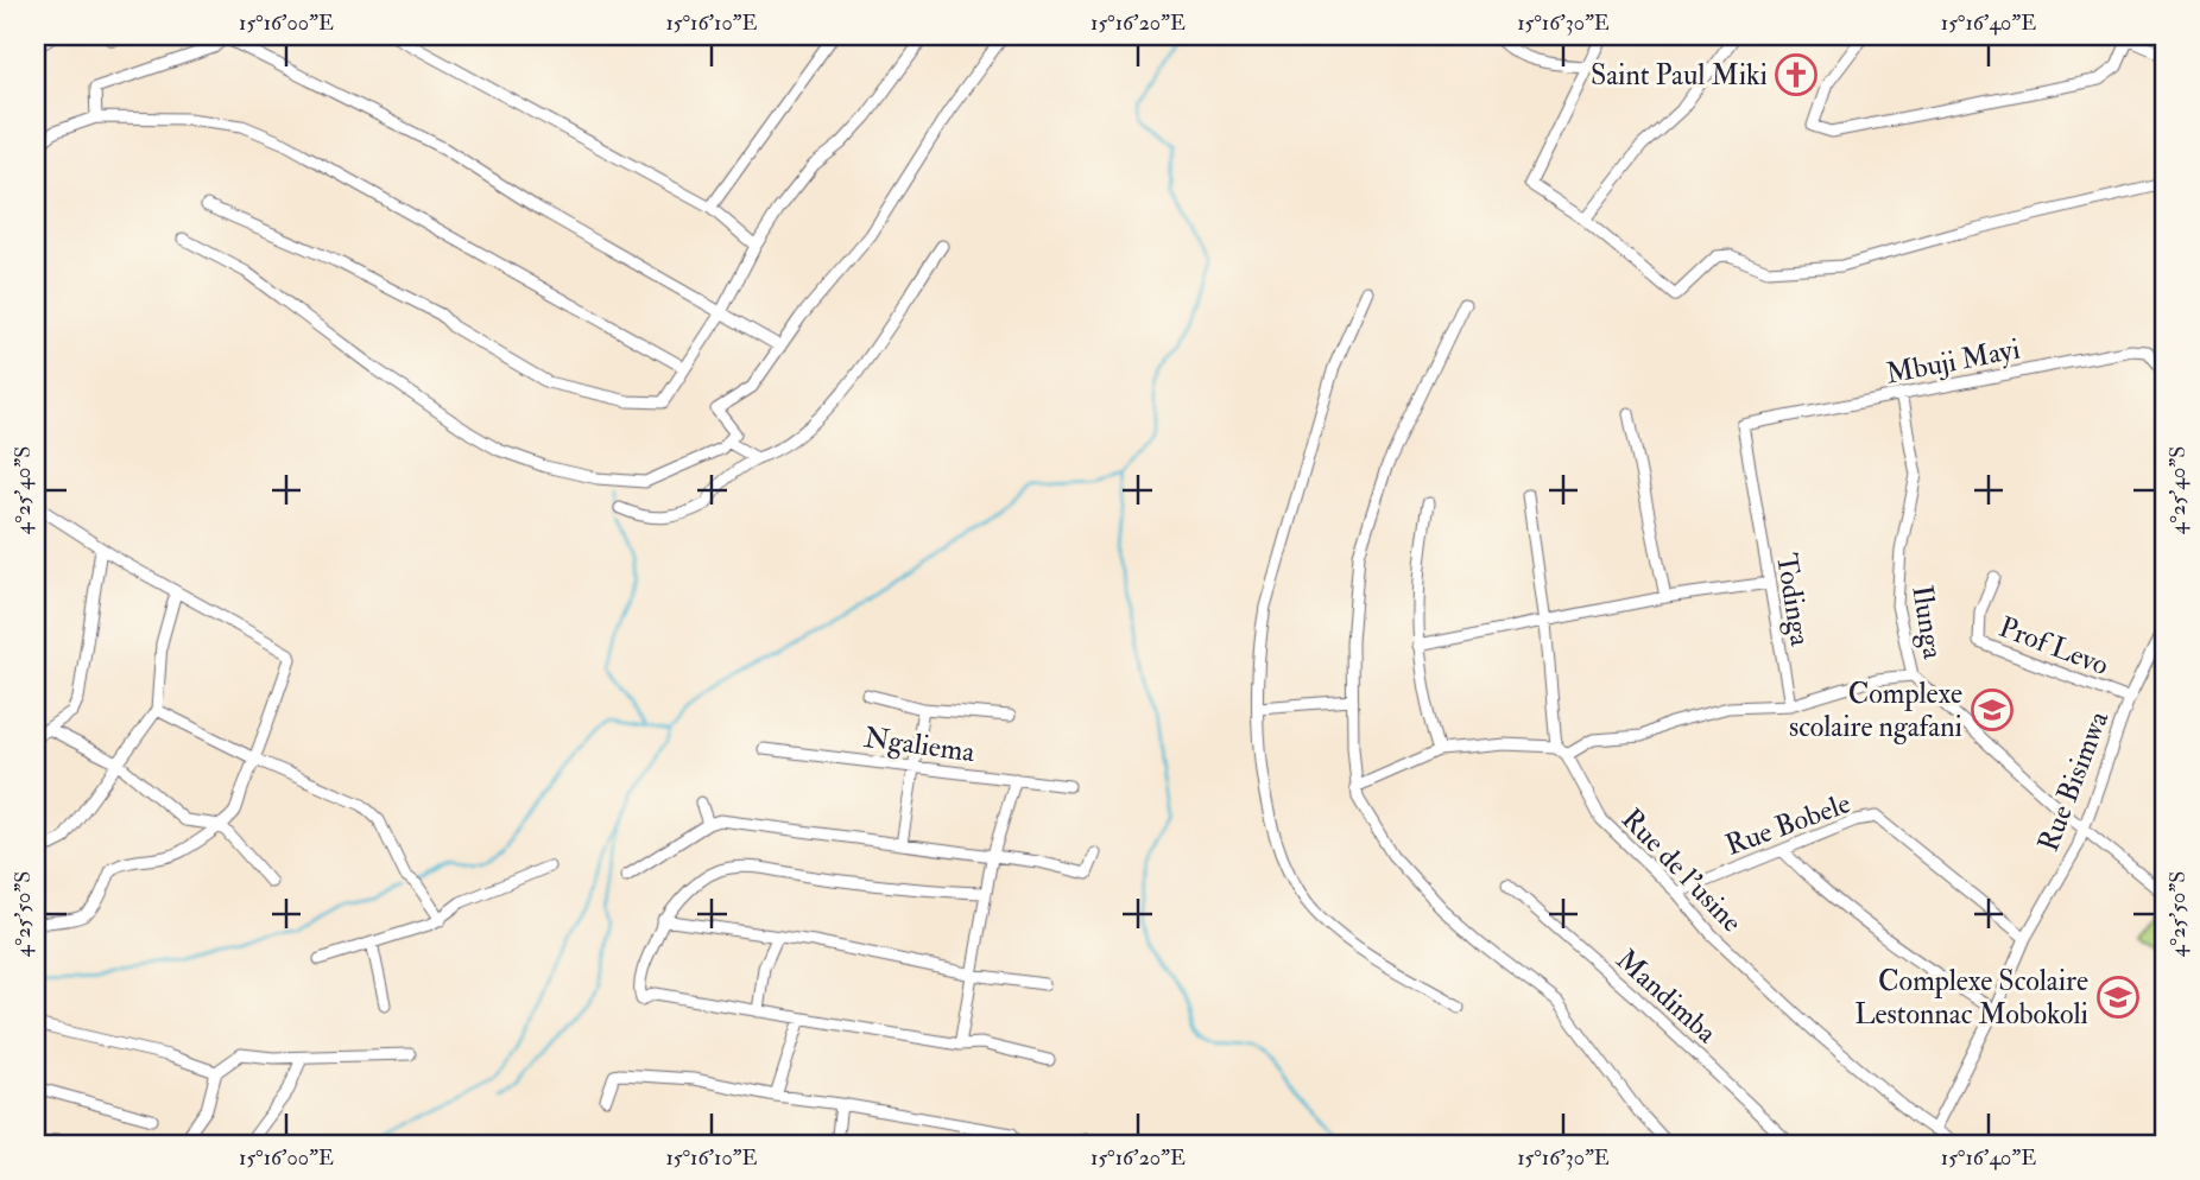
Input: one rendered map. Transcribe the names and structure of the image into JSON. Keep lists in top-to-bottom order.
{
  "streets": {
    "street": [
      "Mbuji Mayi",
      "Todinga",
      "Ilunga",
      "Prof Levo",
      "Ngaliema",
      "Rue Bisimwa",
      "Rue Bobele",
      "Rue de l'usine",
      "Mandimba"
    ]
  },
  "crossings": [
    ["Mbuji Mayi", "Todinga"],
    ["Mbuji Mayi", "Ilunga"],
    ["Ilunga", "Rue Bisimwa"],
    ["Prof Levo", "Rue Bisimwa"],
    ["Rue Bisimwa", "Rue Bobele"],
    ["Rue Bisimwa", "Rue de l'usine"],
    ["Rue Bobele", "Rue de l'usine"]
  ],
  "places": {
    "church": ["Saint Paul Miki"],
    "school or university": ["Complexe scolaire ngafani", "Complexe Scolaire Lestonnac Mobokoli"]
  },
  "coordinates": [
    "15°16'00\"E",
    "15°16'10\"E",
    "15°16'20\"E",
    "15°16'30\"E",
    "15°16'40\"E",
    "4°25'40\"S",
    "4°25'50\"S"
  ]
}
